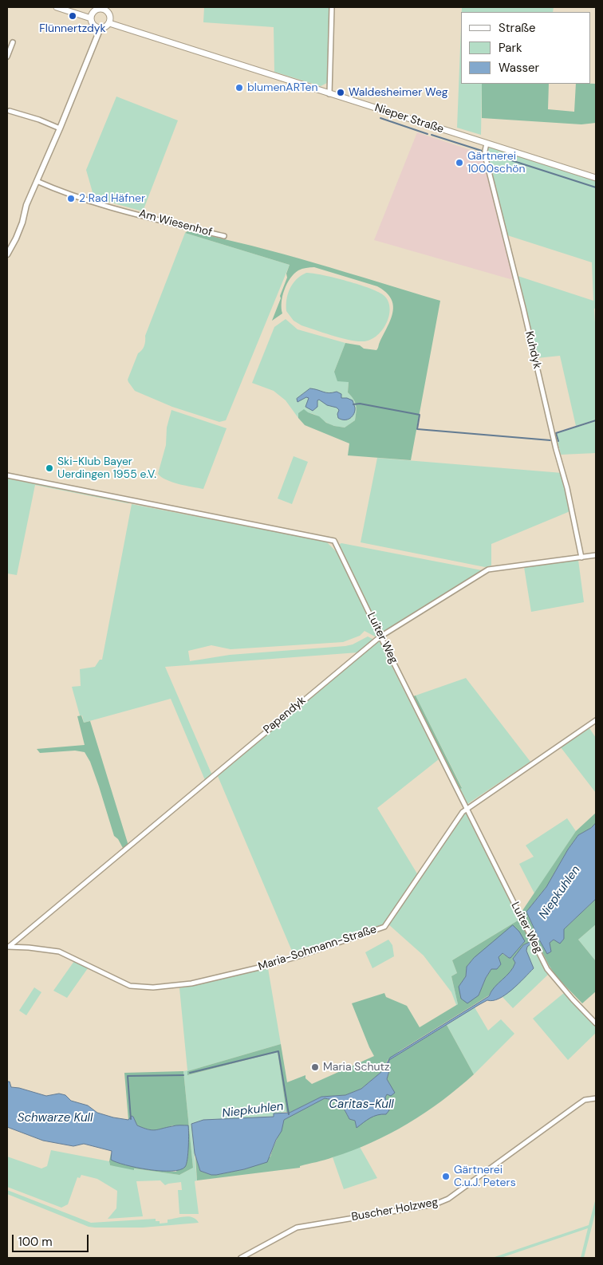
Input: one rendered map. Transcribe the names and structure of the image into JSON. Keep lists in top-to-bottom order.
{
  "streets": {
    "main road": ["Nieper Straße"],
    "street": [
      "Am Wiesenhof",
      "Kuhdyk",
      "Luiter Weg",
      "Papendyk",
      "Maria-Sohmann-Straße",
      "Buscher Holzweg"
    ]
  },
  "crossings": [
    ["Nieper Straße", "Kuhdyk"],
    ["Kuhdyk", "Papendyk"],
    ["Luiter Weg", "Papendyk"],
    ["Luiter Weg", "Maria-Sohmann-Straße"],
    ["Papendyk", "Maria-Sohmann-Straße"]
  ],
  "water": ["Niepkuhlen", "Caritas-Kull", "Schwarze Kull"],
  "places": [
    "Flünnertzdyk",
    "blumenARTen",
    "Waldesheimer Weg",
    "Gärtnerei 1000schön",
    "2 Rad Häfner",
    "Ski-Klub Bayer Uerdingen 1955 e.V.",
    "Maria Schutz",
    "Gärtnerei C.u.J. Peters"
  ],
  "legend": ["Straße", "Park", "Wasser"],
  "scale_bar": "100 m"
}
